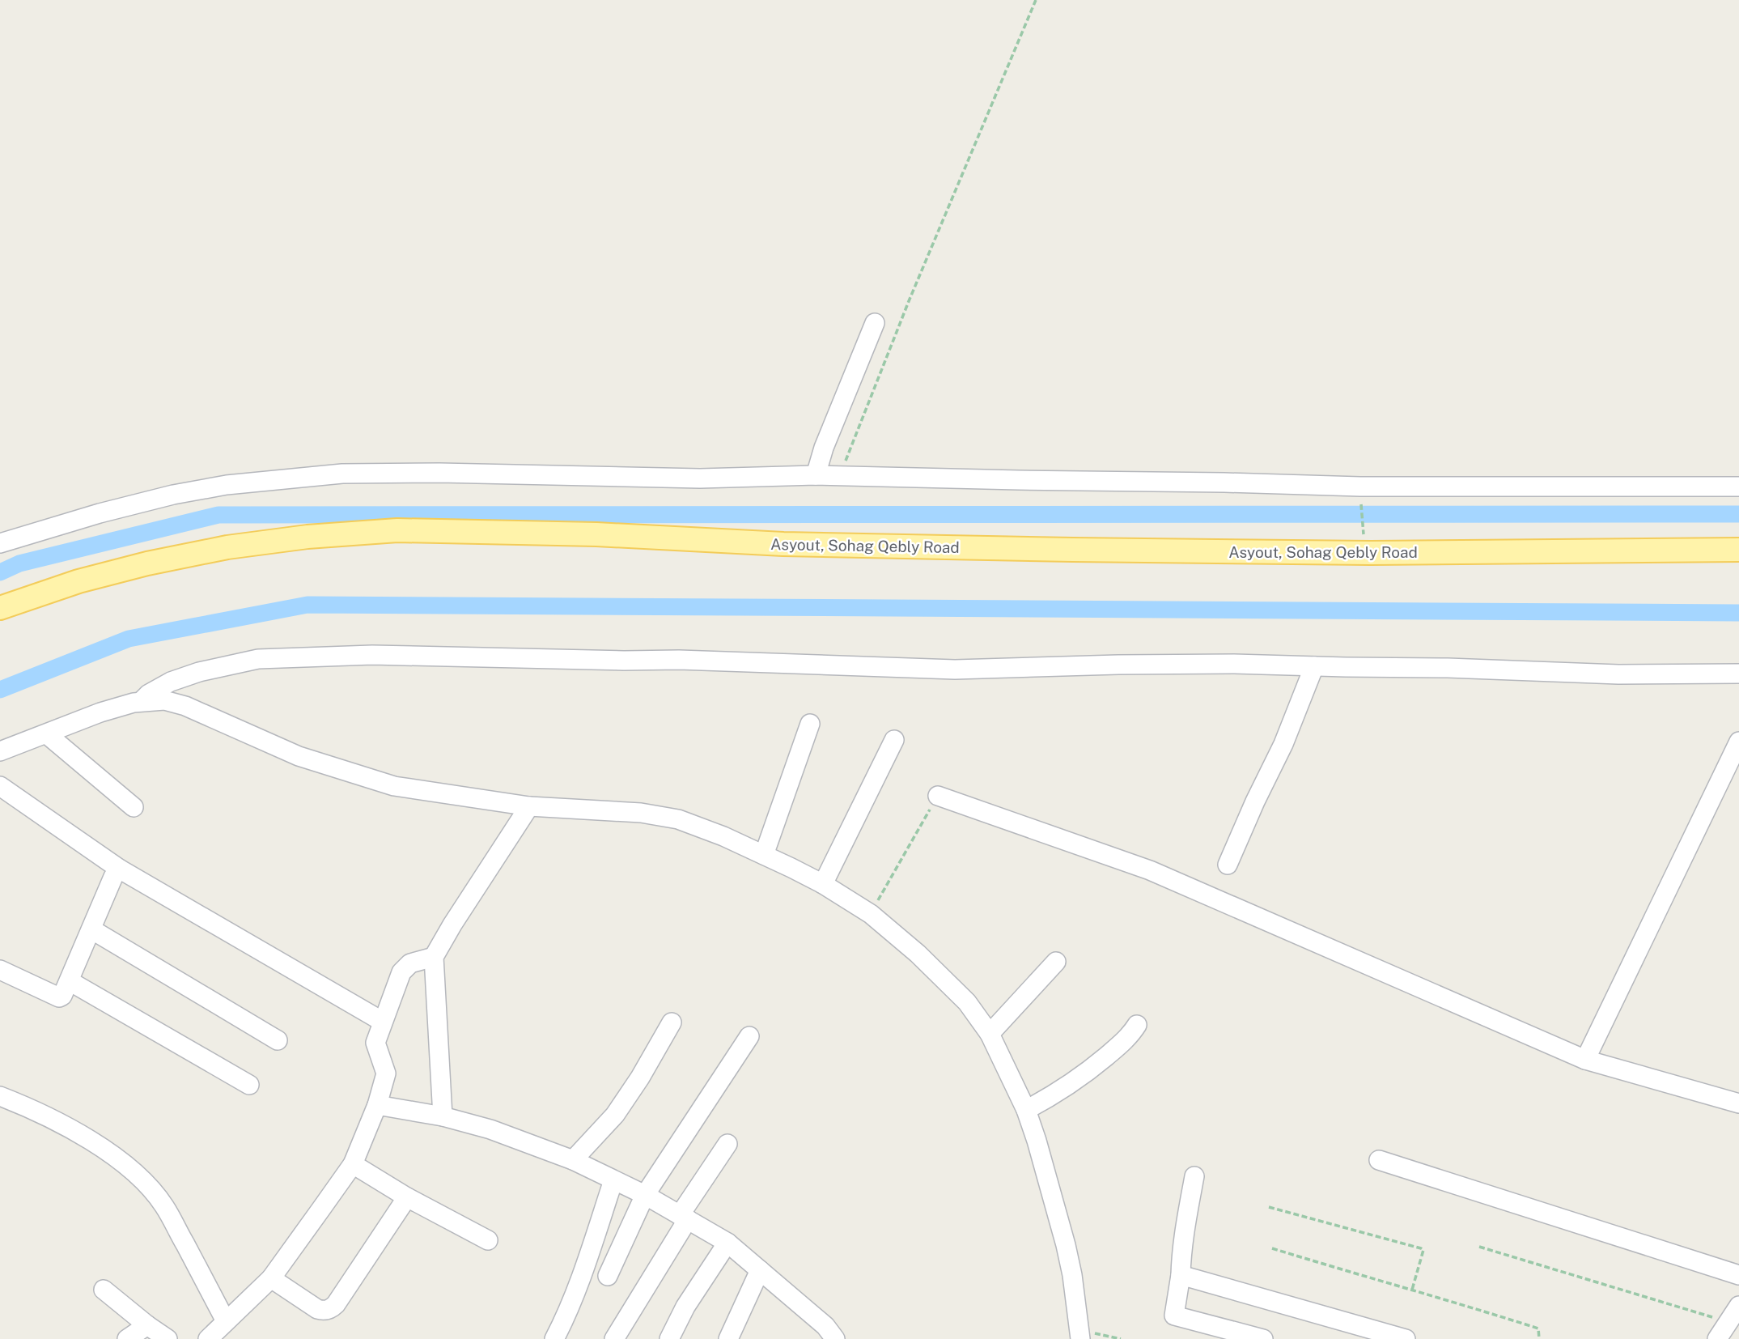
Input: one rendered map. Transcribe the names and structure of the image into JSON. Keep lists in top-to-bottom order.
{
  "streets": {
    "main road": ["Asyout, Sohag Qebly Road"]
  }
}
